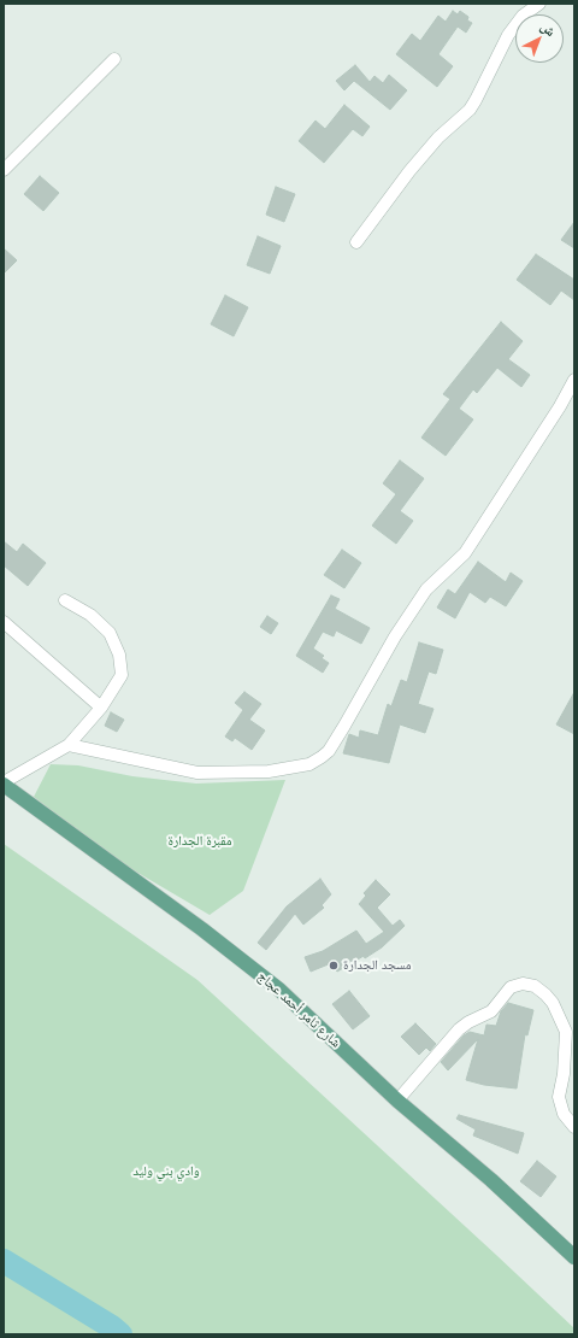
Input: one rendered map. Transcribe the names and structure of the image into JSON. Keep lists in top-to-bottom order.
{
  "streets": {
    "main road": ["شارع ثامر أحمد عجاج"]
  },
  "parks": ["مقبرة الجدارة", "وادي بني وليد"],
  "places": ["مسجد الجدارة"],
  "north": "top right"
}
